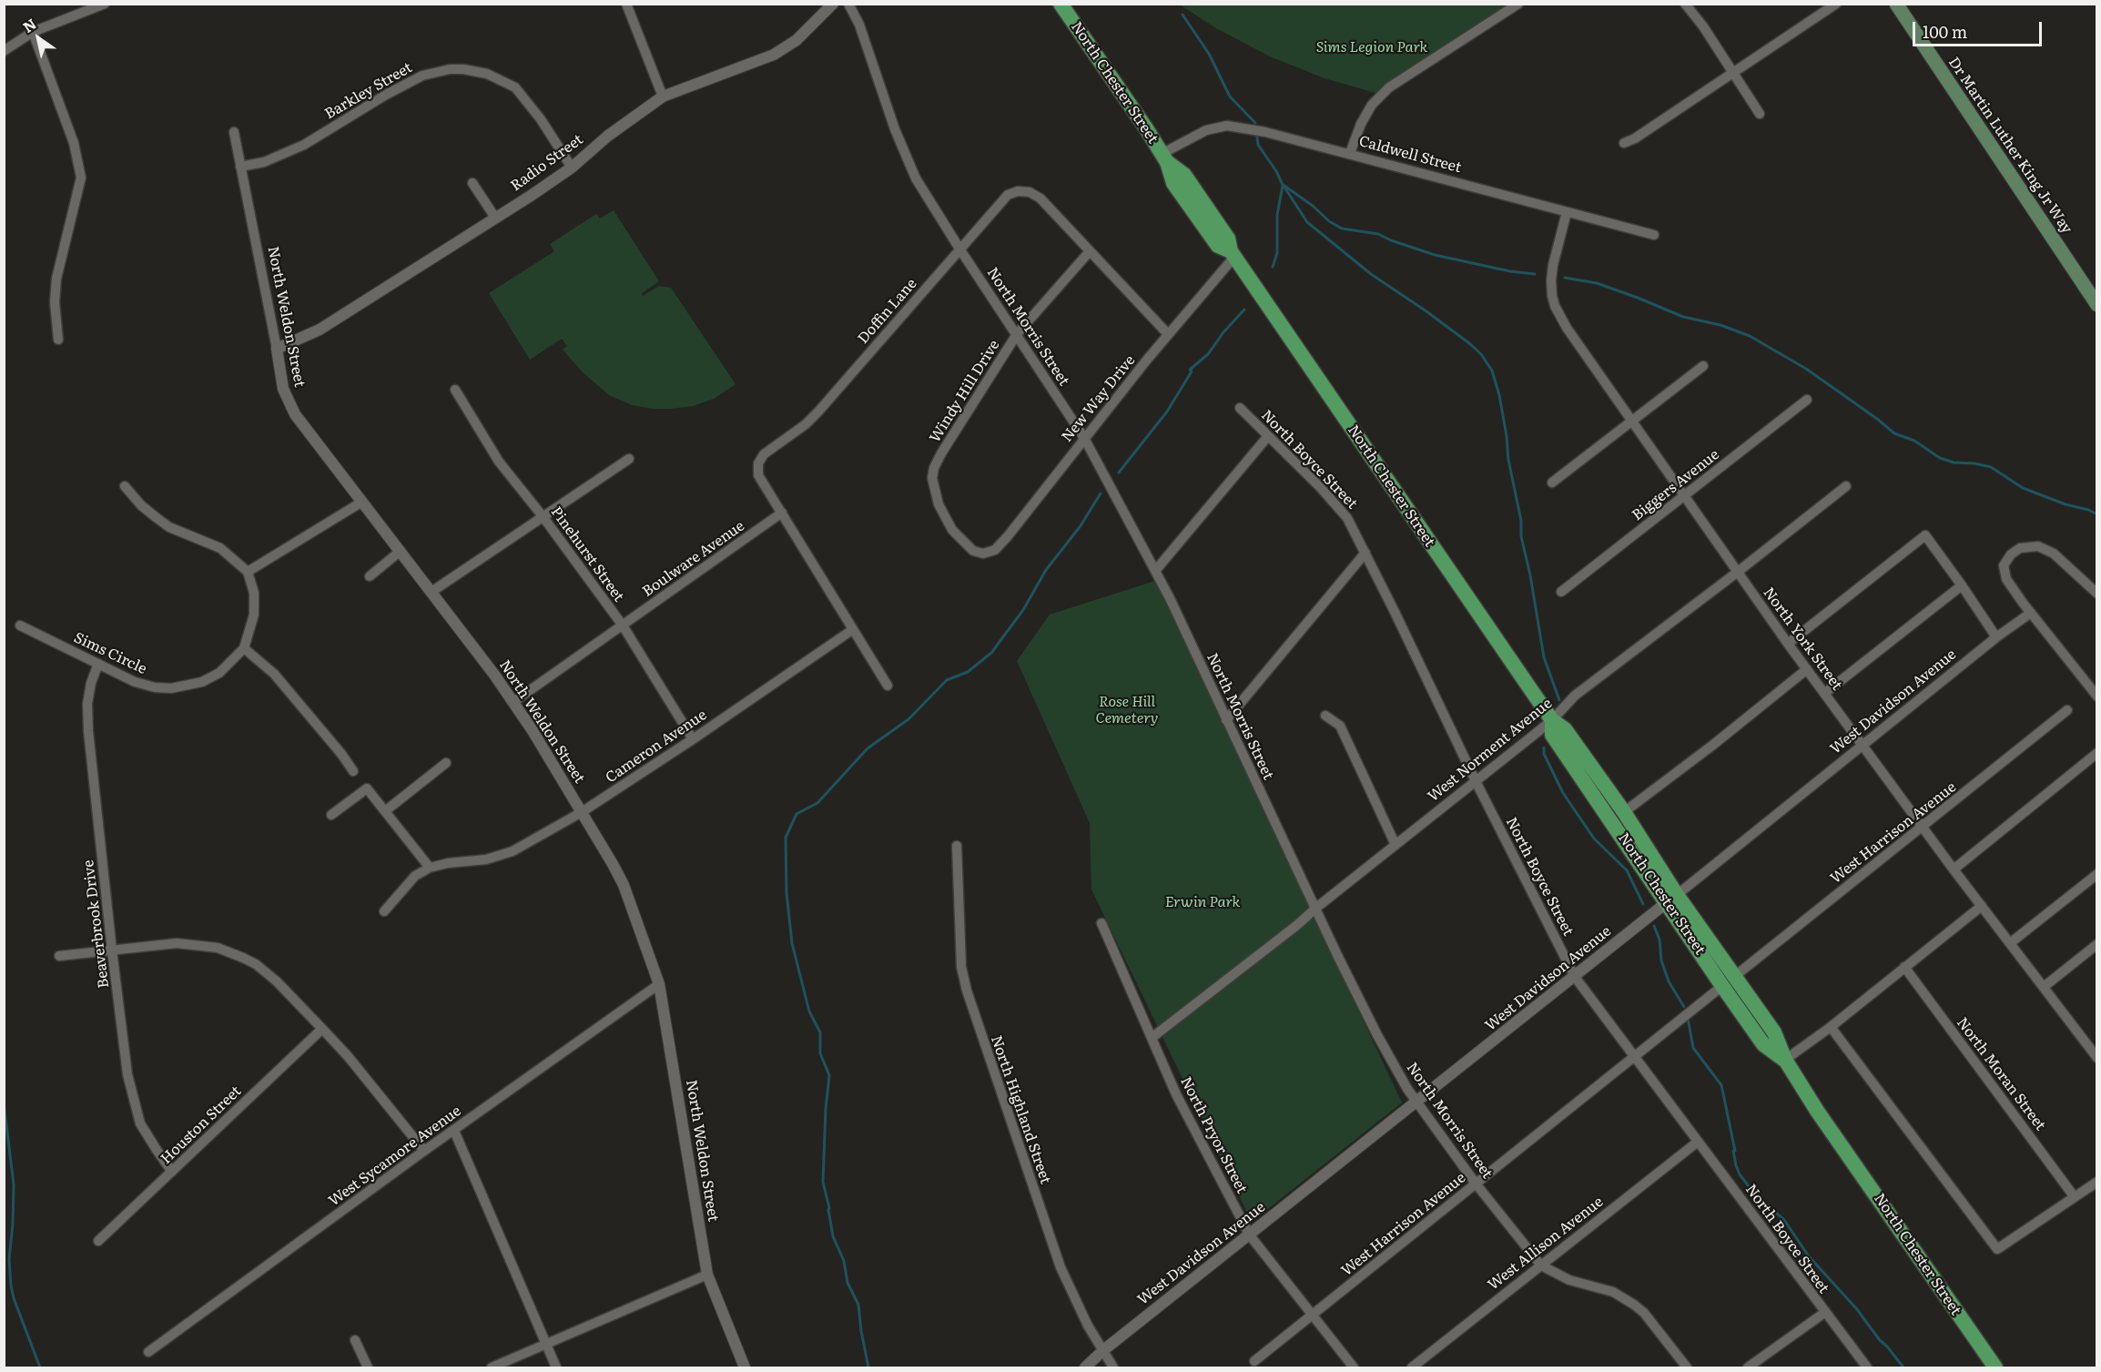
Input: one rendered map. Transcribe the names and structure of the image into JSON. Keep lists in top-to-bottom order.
{
  "streets": {
    "main road": ["North Chester Street", "Dr Martin Luther King Jr Way"],
    "street": [
      "Barkley Street",
      "Caldwell Street",
      "Radio Street",
      "Doffin Lane",
      "North Weldon Street",
      "North Morris Street",
      "Windy Hill Drive",
      "New Way Drive",
      "North Boyce Street",
      "Biggers Avenue",
      "Pinehurst Street",
      "Boulware Avenue",
      "North York Street",
      "Sims Circle",
      "West Davidson Avenue",
      "Cameron Avenue",
      "West Norment Avenue",
      "West Harrison Avenue",
      "Beaverbrook Drive",
      "North Moran Street",
      "North Highland Street",
      "Houston Street",
      "North Pryor Street",
      "West Sycamore Avenue",
      "West Allison Avenue"
    ]
  },
  "crossings": [
    ["North Chester Street", "Caldwell Street"],
    ["North Chester Street", "New Way Drive"],
    ["North Chester Street", "West Davidson Avenue"],
    ["North Chester Street", "West Norment Avenue"],
    ["North Chester Street", "West Harrison Avenue"],
    ["Barkley Street", "Radio Street"],
    ["Barkley Street", "North Weldon Street"],
    ["Caldwell Street", "North York Street"],
    ["Radio Street", "North Weldon Street"],
    ["Doffin Lane", "North Morris Street"],
    ["Doffin Lane", "Windy Hill Drive"],
    ["Doffin Lane", "Boulware Avenue"],
    ["North Weldon Street", "Boulware Avenue"],
    ["North Weldon Street", "Cameron Avenue"],
    ["North Weldon Street", "West Sycamore Avenue"],
    ["North Morris Street", "Windy Hill Drive"],
    ["North Morris Street", "New Way Drive"],
    ["North Morris Street", "West Davidson Avenue"],
    ["North Morris Street", "West Norment Avenue"],
    ["North Morris Street", "West Harrison Avenue"],
    ["North Morris Street", "West Allison Avenue"],
    ["Windy Hill Drive", "New Way Drive"],
    ["North Boyce Street", "West Davidson Avenue"],
    ["North Boyce Street", "West Norment Avenue"],
    ["North Boyce Street", "West Harrison Avenue"],
    ["North Boyce Street", "West Allison Avenue"],
    ["Biggers Avenue", "North York Street"],
    ["Pinehurst Street", "Boulware Avenue"],
    ["Pinehurst Street", "Cameron Avenue"],
    ["North York Street", "West Davidson Avenue"],
    ["North York Street", "West Norment Avenue"],
    ["North York Street", "West Harrison Avenue"],
    ["Sims Circle", "Beaverbrook Drive"],
    ["West Davidson Avenue", "North Highland Street"],
    ["West Davidson Avenue", "North Pryor Street"],
    ["West Norment Avenue", "North Pryor Street"],
    ["West Harrison Avenue", "North Pryor Street"],
    ["Beaverbrook Drive", "Houston Street"]
  ],
  "parks": ["Sims Legion Park", "Rose Hill Cemetery", "Erwin Park"],
  "scale_bar": "100 m",
  "north": "top left"
}
